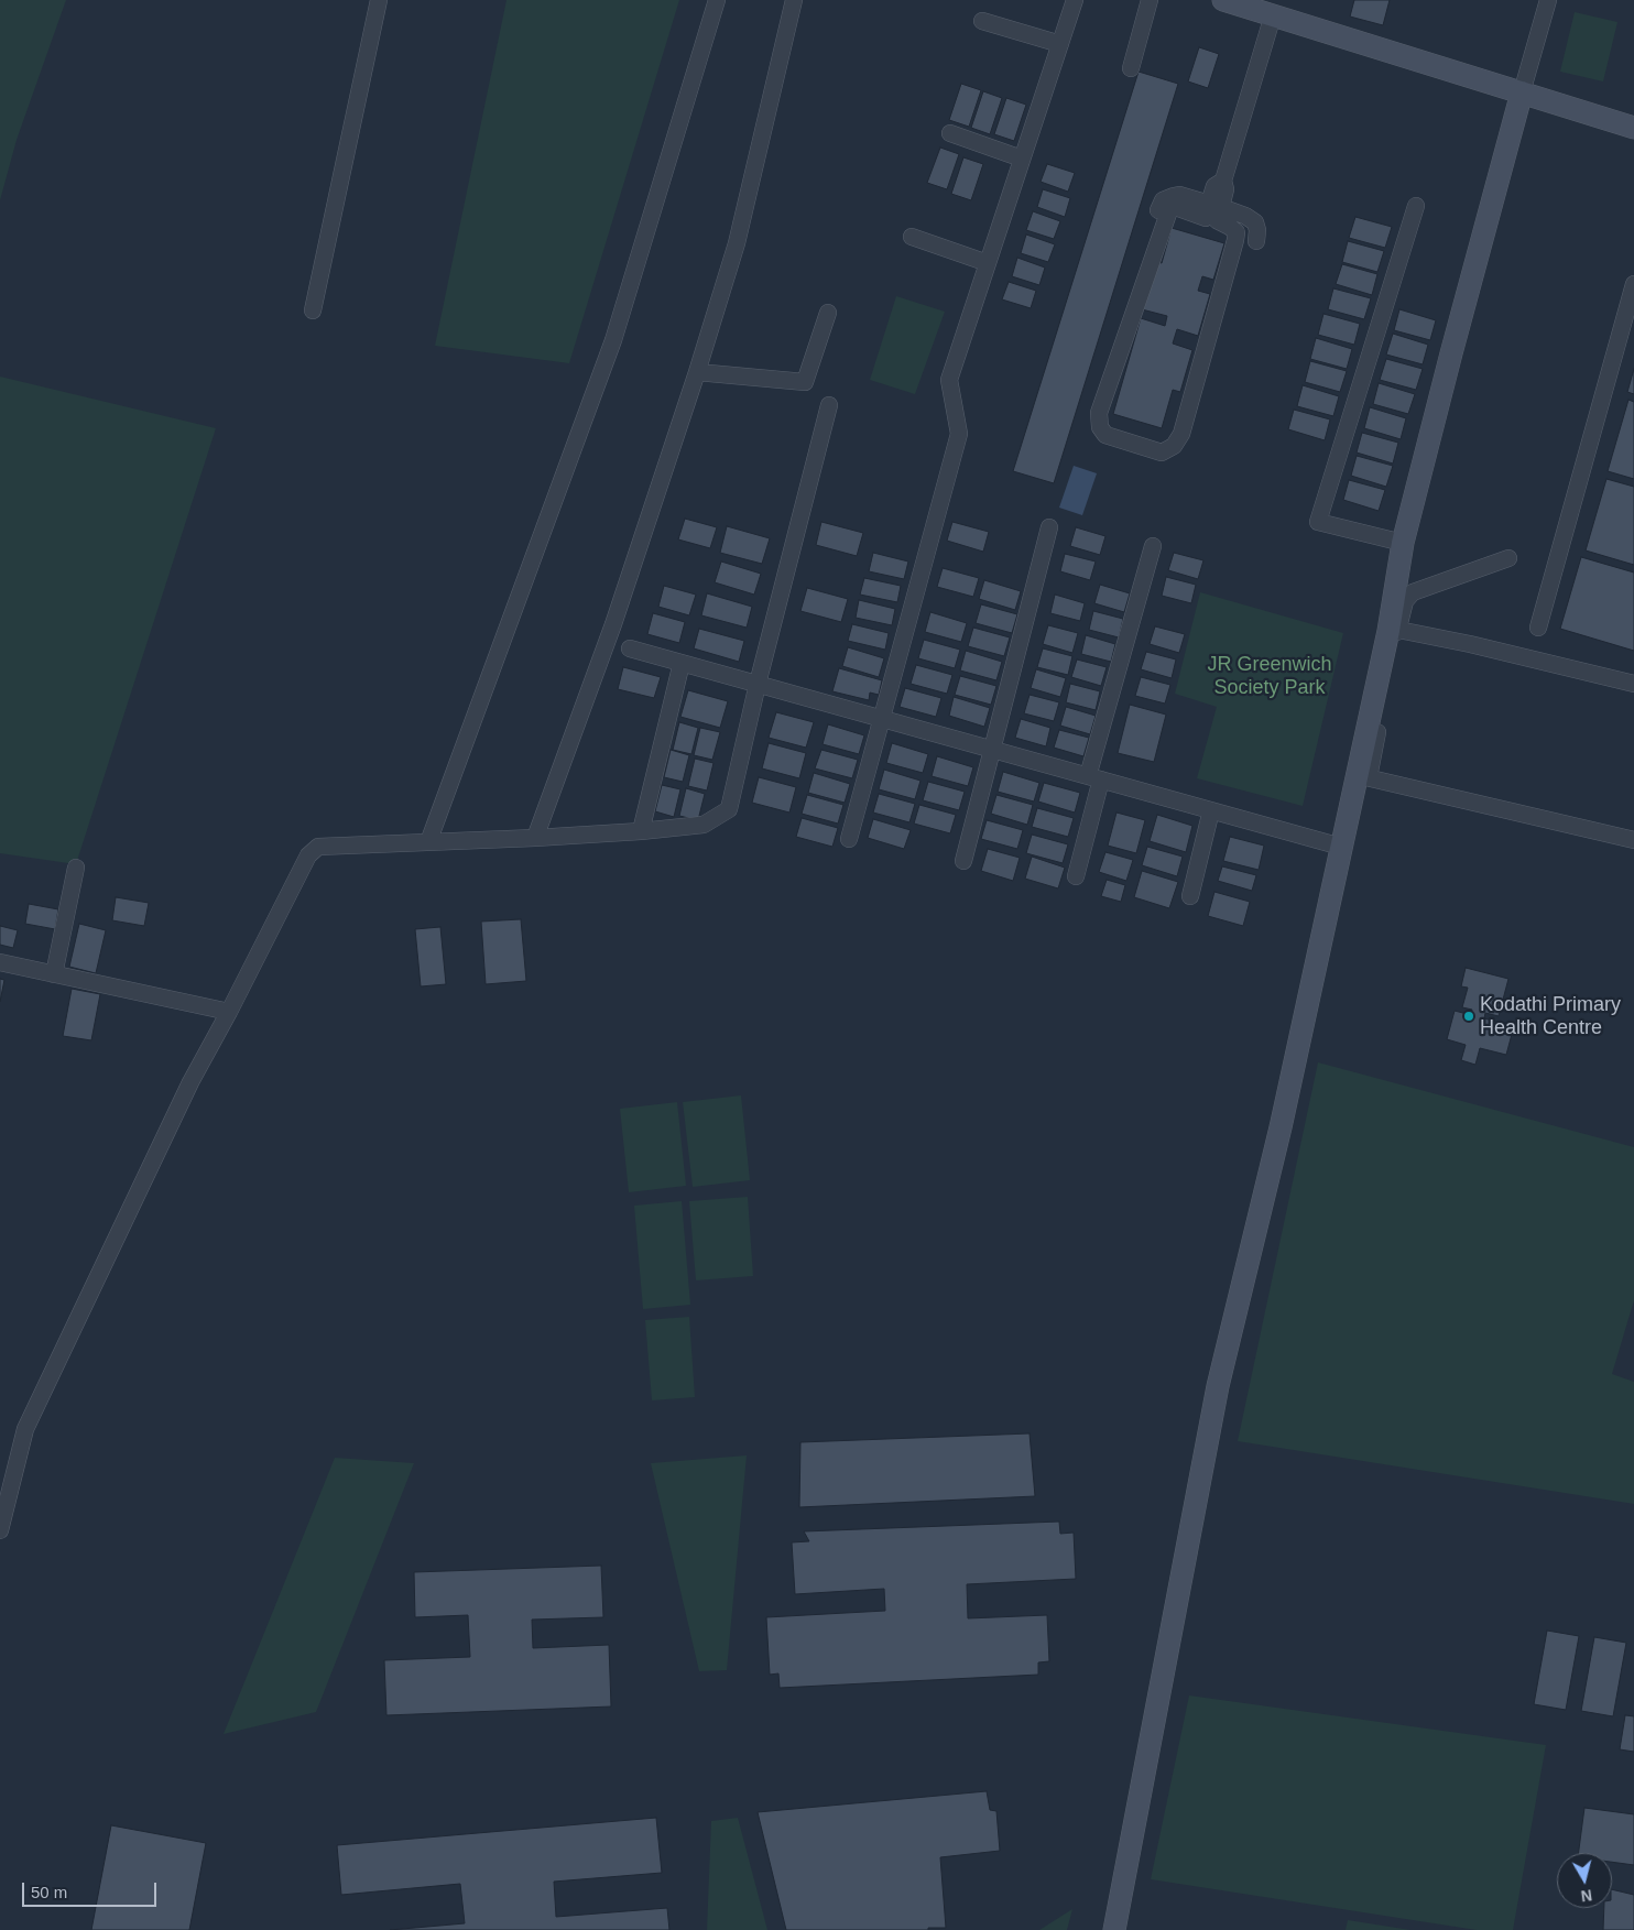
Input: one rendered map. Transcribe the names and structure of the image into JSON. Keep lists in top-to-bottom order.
{
  "parks": ["JR Greenwich Society Park"],
  "places": ["Kodathi Primary Health Centre"],
  "scale_bar": "50 m",
  "north": "bottom"
}
